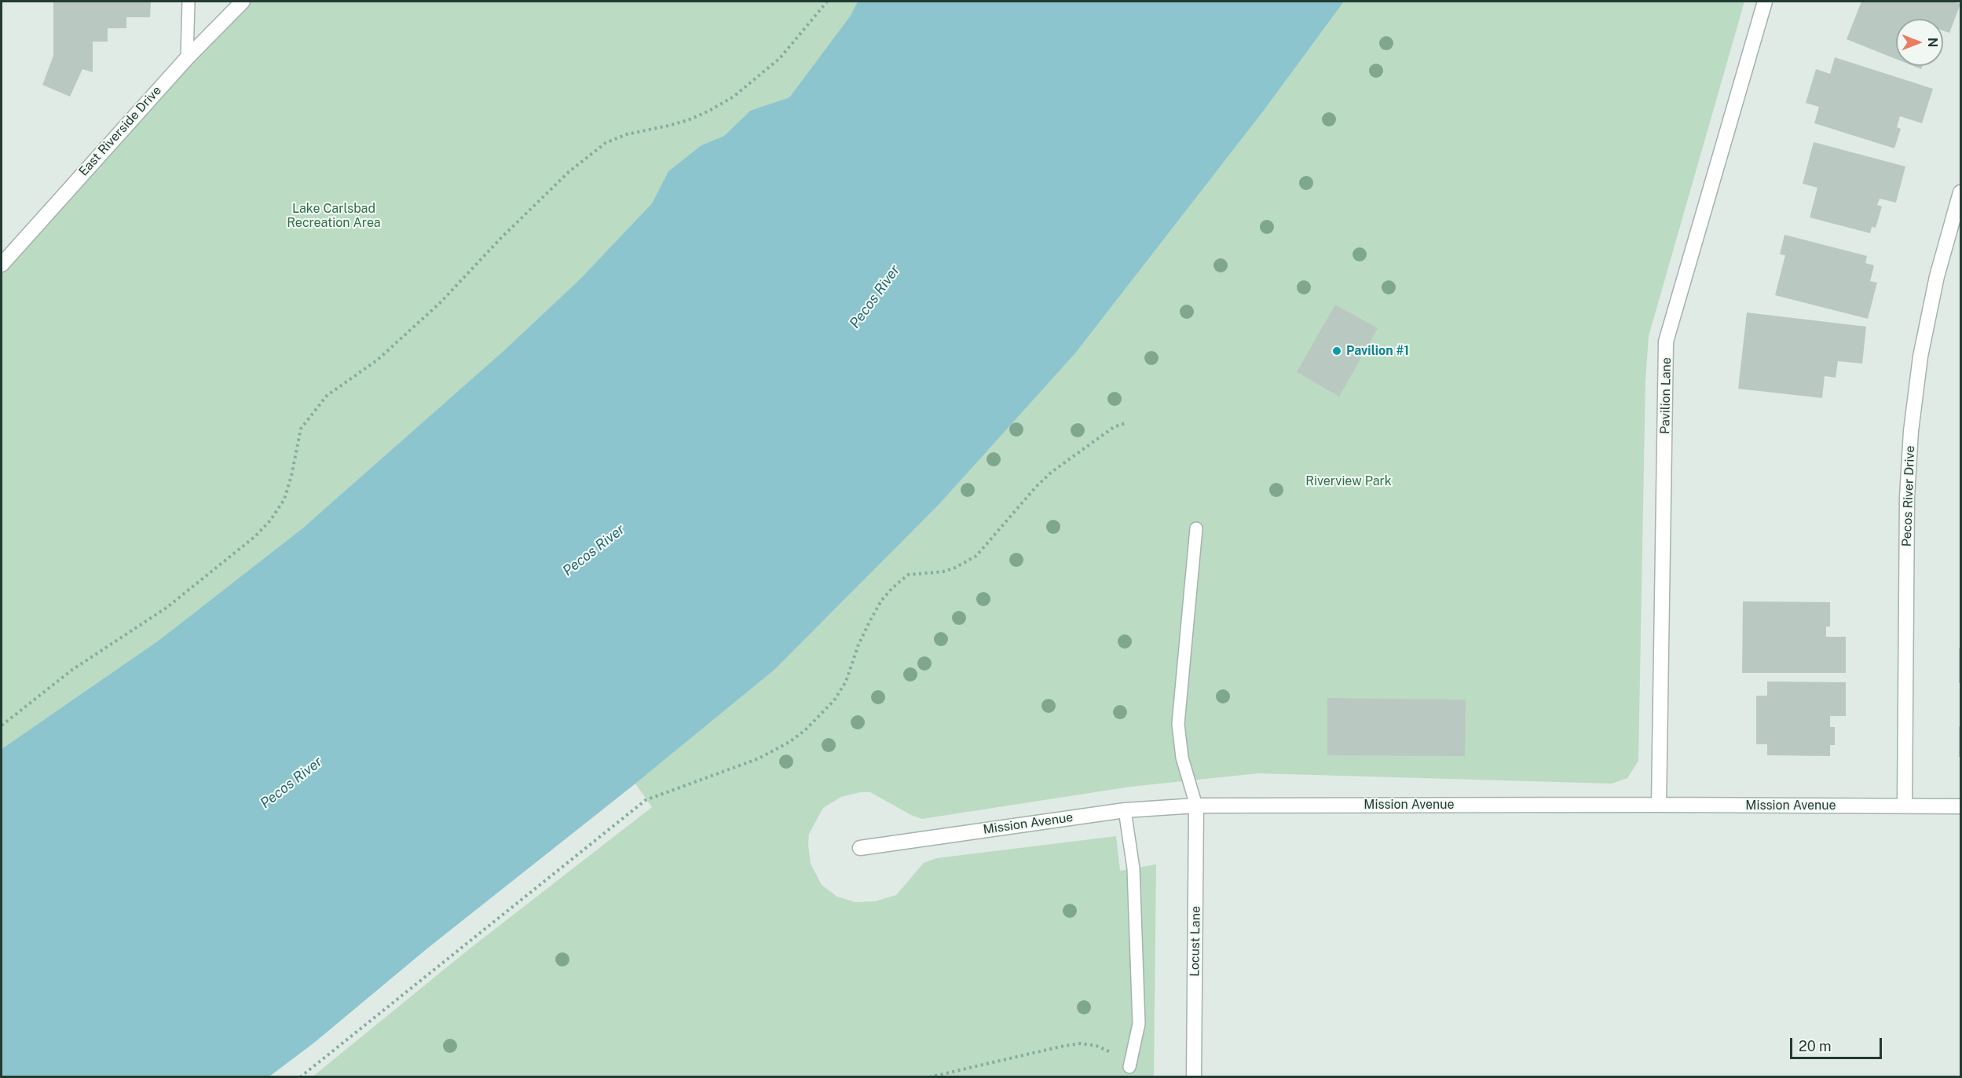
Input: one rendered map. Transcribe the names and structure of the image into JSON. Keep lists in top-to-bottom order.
{
  "streets": {
    "street": [
      "East Riverside Drive",
      "Pavilion Lane",
      "Pecos River Drive",
      "Mission Avenue",
      "Locust Lane"
    ]
  },
  "crossings": [
    ["Pavilion Lane", "Mission Avenue"],
    ["Pecos River Drive", "Mission Avenue"],
    ["Mission Avenue", "Locust Lane"]
  ],
  "water": ["Pecos River"],
  "parks": ["Lake Carlsbad Recreation Area", "Riverview Park"],
  "places": ["Pavilion #1"],
  "scale_bar": "20 m",
  "north": "right"
}
